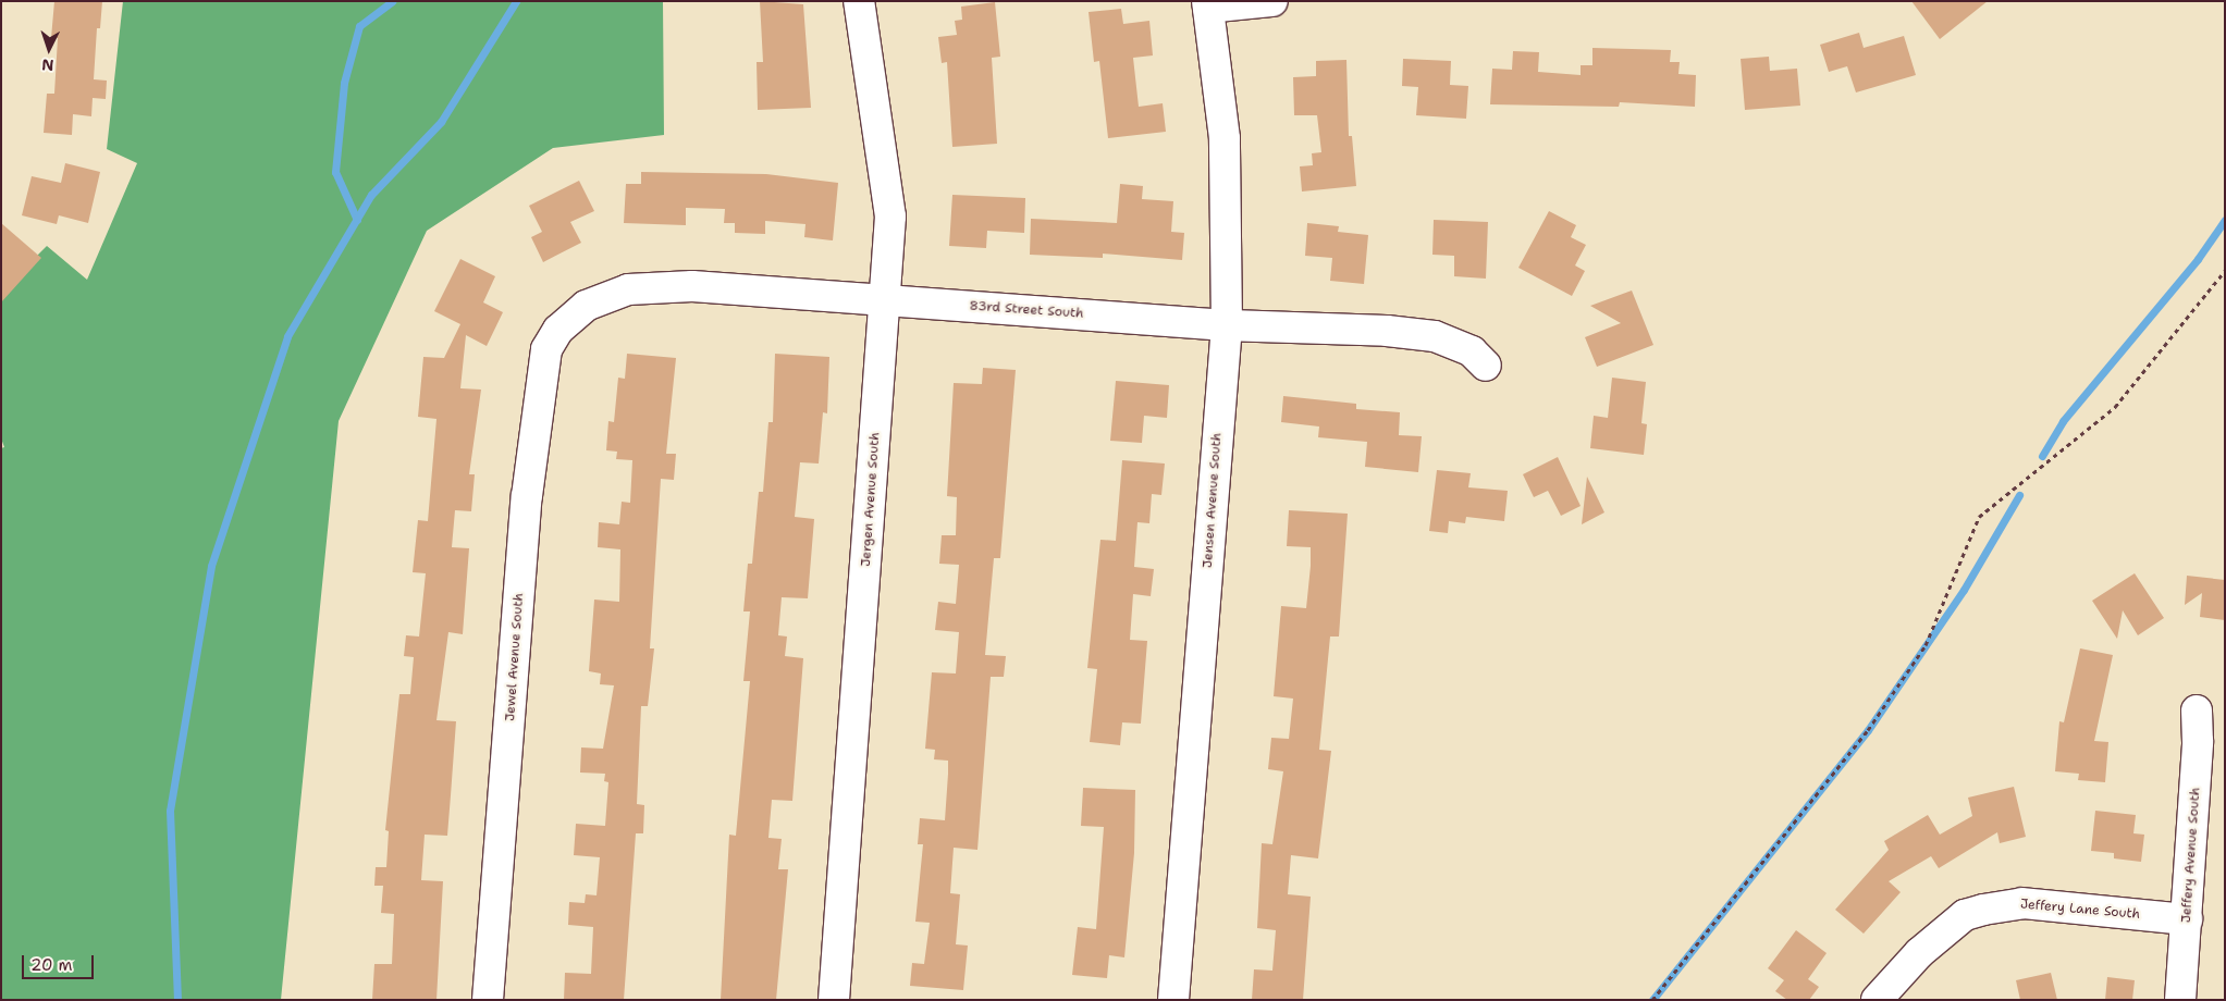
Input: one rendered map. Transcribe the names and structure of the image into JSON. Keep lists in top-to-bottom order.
{
  "streets": {
    "street": [
      "83rd Street South",
      "Jergen Avenue South",
      "Jensen Avenue South",
      "Jewel Avenue South",
      "Jeffery Avenue South",
      "Jeffery Lane South"
    ]
  },
  "crossings": [
    ["83rd Street South", "Jergen Avenue South"],
    ["83rd Street South", "Jensen Avenue South"],
    ["83rd Street South", "Jewel Avenue South"],
    ["Jeffery Avenue South", "Jeffery Lane South"]
  ],
  "scale_bar": "20 m",
  "north": "bottom"
}
